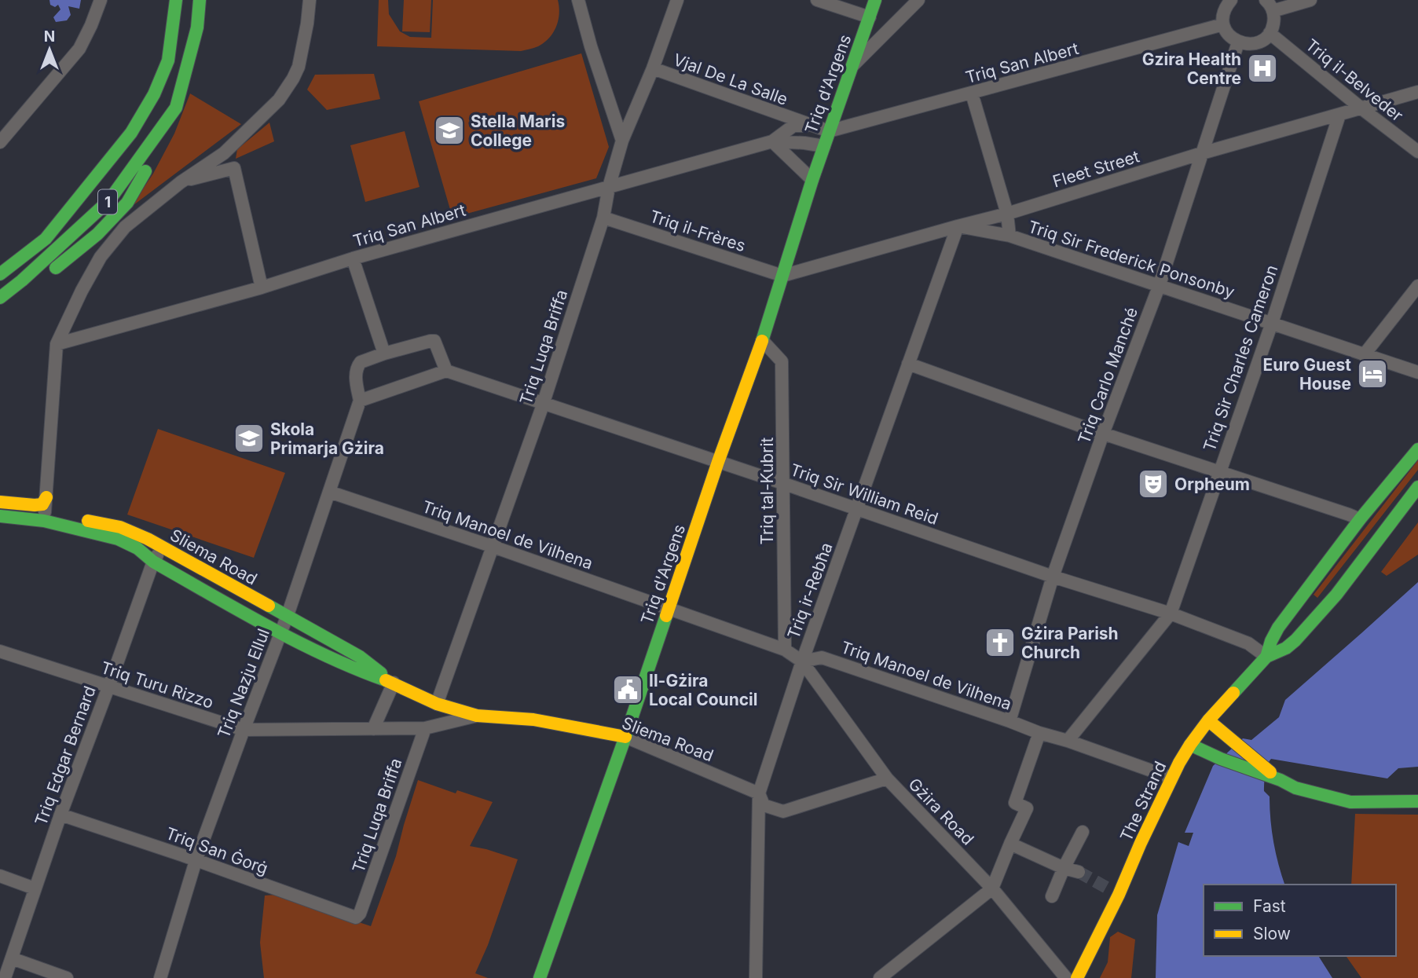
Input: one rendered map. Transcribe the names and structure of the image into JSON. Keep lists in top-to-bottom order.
{
  "streets": {
    "main road": [
      "Triq d'Argens",
      "1",
      "Sliema Road",
      "The Strand"
    ],
    "street": [
      "Triq San Albert",
      "Vjal De La Salle",
      "Triq il-Belveder",
      "Fleet Street",
      "Triq il-Frères",
      "Triq Sir Frederick Ponsonby",
      "Triq Luqa Briffa",
      "Triq Sir Charles Cameron",
      "Triq Carlo Manché",
      "Triq tal-Kubrit",
      "Triq Sir William Reid",
      "Triq Manoel de Vilhena",
      "Triq ir-Rebħa",
      "Triq Nazju Ellul",
      "Triq Turu Rizzo",
      "Triq Edgar Bernard",
      "Gżira Road",
      "Triq San Ġorġ"
    ]
  },
  "crossings": [
    ["Triq San Albert", "Vjal De La Salle"],
    ["Triq San Albert", "Triq d'Argens"],
    ["Triq San Albert", "Triq Luqa Briffa"],
    ["Vjal De La Salle", "Triq d'Argens"],
    ["Vjal De La Salle", "Triq Luqa Briffa"],
    ["Triq il-Belveder", "Fleet Street"],
    ["Triq d'Argens", "Fleet Street"],
    ["Triq d'Argens", "Triq il-Frères"],
    ["Triq d'Argens", "Triq tal-Kubrit"],
    ["Triq d'Argens", "Triq Sir William Reid"],
    ["Triq d'Argens", "Triq Manoel de Vilhena"],
    ["Triq d'Argens", "Sliema Road"],
    ["Fleet Street", "Triq il-Frères"],
    ["Fleet Street", "Triq Sir Frederick Ponsonby"],
    ["Fleet Street", "Triq Sir Charles Cameron"],
    ["Fleet Street", "Triq Carlo Manché"],
    ["Fleet Street", "Triq ir-Rebħa"],
    ["Triq il-Frères", "Triq Luqa Briffa"],
    ["Triq Sir Frederick Ponsonby", "Triq Sir Charles Cameron"],
    ["Triq Sir Frederick Ponsonby", "Triq Carlo Manché"],
    ["Triq Sir Frederick Ponsonby", "Triq ir-Rebħa"],
    ["Triq Luqa Briffa", "Triq Sir William Reid"],
    ["Triq Luqa Briffa", "Triq Manoel de Vilhena"],
    ["Triq Luqa Briffa", "Sliema Road"],
    ["Triq Luqa Briffa", "Triq Turu Rizzo"],
    ["Triq Luqa Briffa", "Triq San Ġorġ"],
    ["Triq Sir Charles Cameron", "Triq Sir William Reid"],
    ["Triq Sir Charles Cameron", "Triq Manoel de Vilhena"],
    ["Triq Carlo Manché", "Triq Sir William Reid"],
    ["Triq Carlo Manché", "Triq Manoel de Vilhena"],
    ["Triq tal-Kubrit", "Triq Sir William Reid"],
    ["Triq tal-Kubrit", "Triq Manoel de Vilhena"],
    ["Triq Sir William Reid", "Triq ir-Rebħa"],
    ["Triq Sir William Reid", "The Strand"],
    ["Triq Manoel de Vilhena", "Triq ir-Rebħa"],
    ["Triq Manoel de Vilhena", "Triq Nazju Ellul"],
    ["Triq Manoel de Vilhena", "The Strand"],
    ["Triq Manoel de Vilhena", "Gżira Road"],
    ["Sliema Road", "Triq ir-Rebħa"],
    ["Sliema Road", "Triq Nazju Ellul"],
    ["Sliema Road", "Triq Turu Rizzo"],
    ["Sliema Road", "Triq Edgar Bernard"],
    ["Sliema Road", "Gżira Road"],
    ["Triq ir-Rebħa", "Gżira Road"],
    ["Triq Nazju Ellul", "Triq Turu Rizzo"],
    ["Triq Nazju Ellul", "Triq San Ġorġ"],
    ["Triq Turu Rizzo", "Triq Edgar Bernard"],
    ["Triq Edgar Bernard", "Triq San Ġorġ"]
  ],
  "places": {
    "hospital": ["Gzira Health Centre"],
    "school or university": ["Stella Maris College", "Skola Primarja Gżira"],
    "hotel": ["Euro Guest House"],
    "theatre": ["Orpheum"],
    "church": ["Gżira Parish Church"],
    "public building": ["Il-Gżira Local Council"]
  },
  "legend": ["Fast", "Slow"],
  "north": "top"
}
